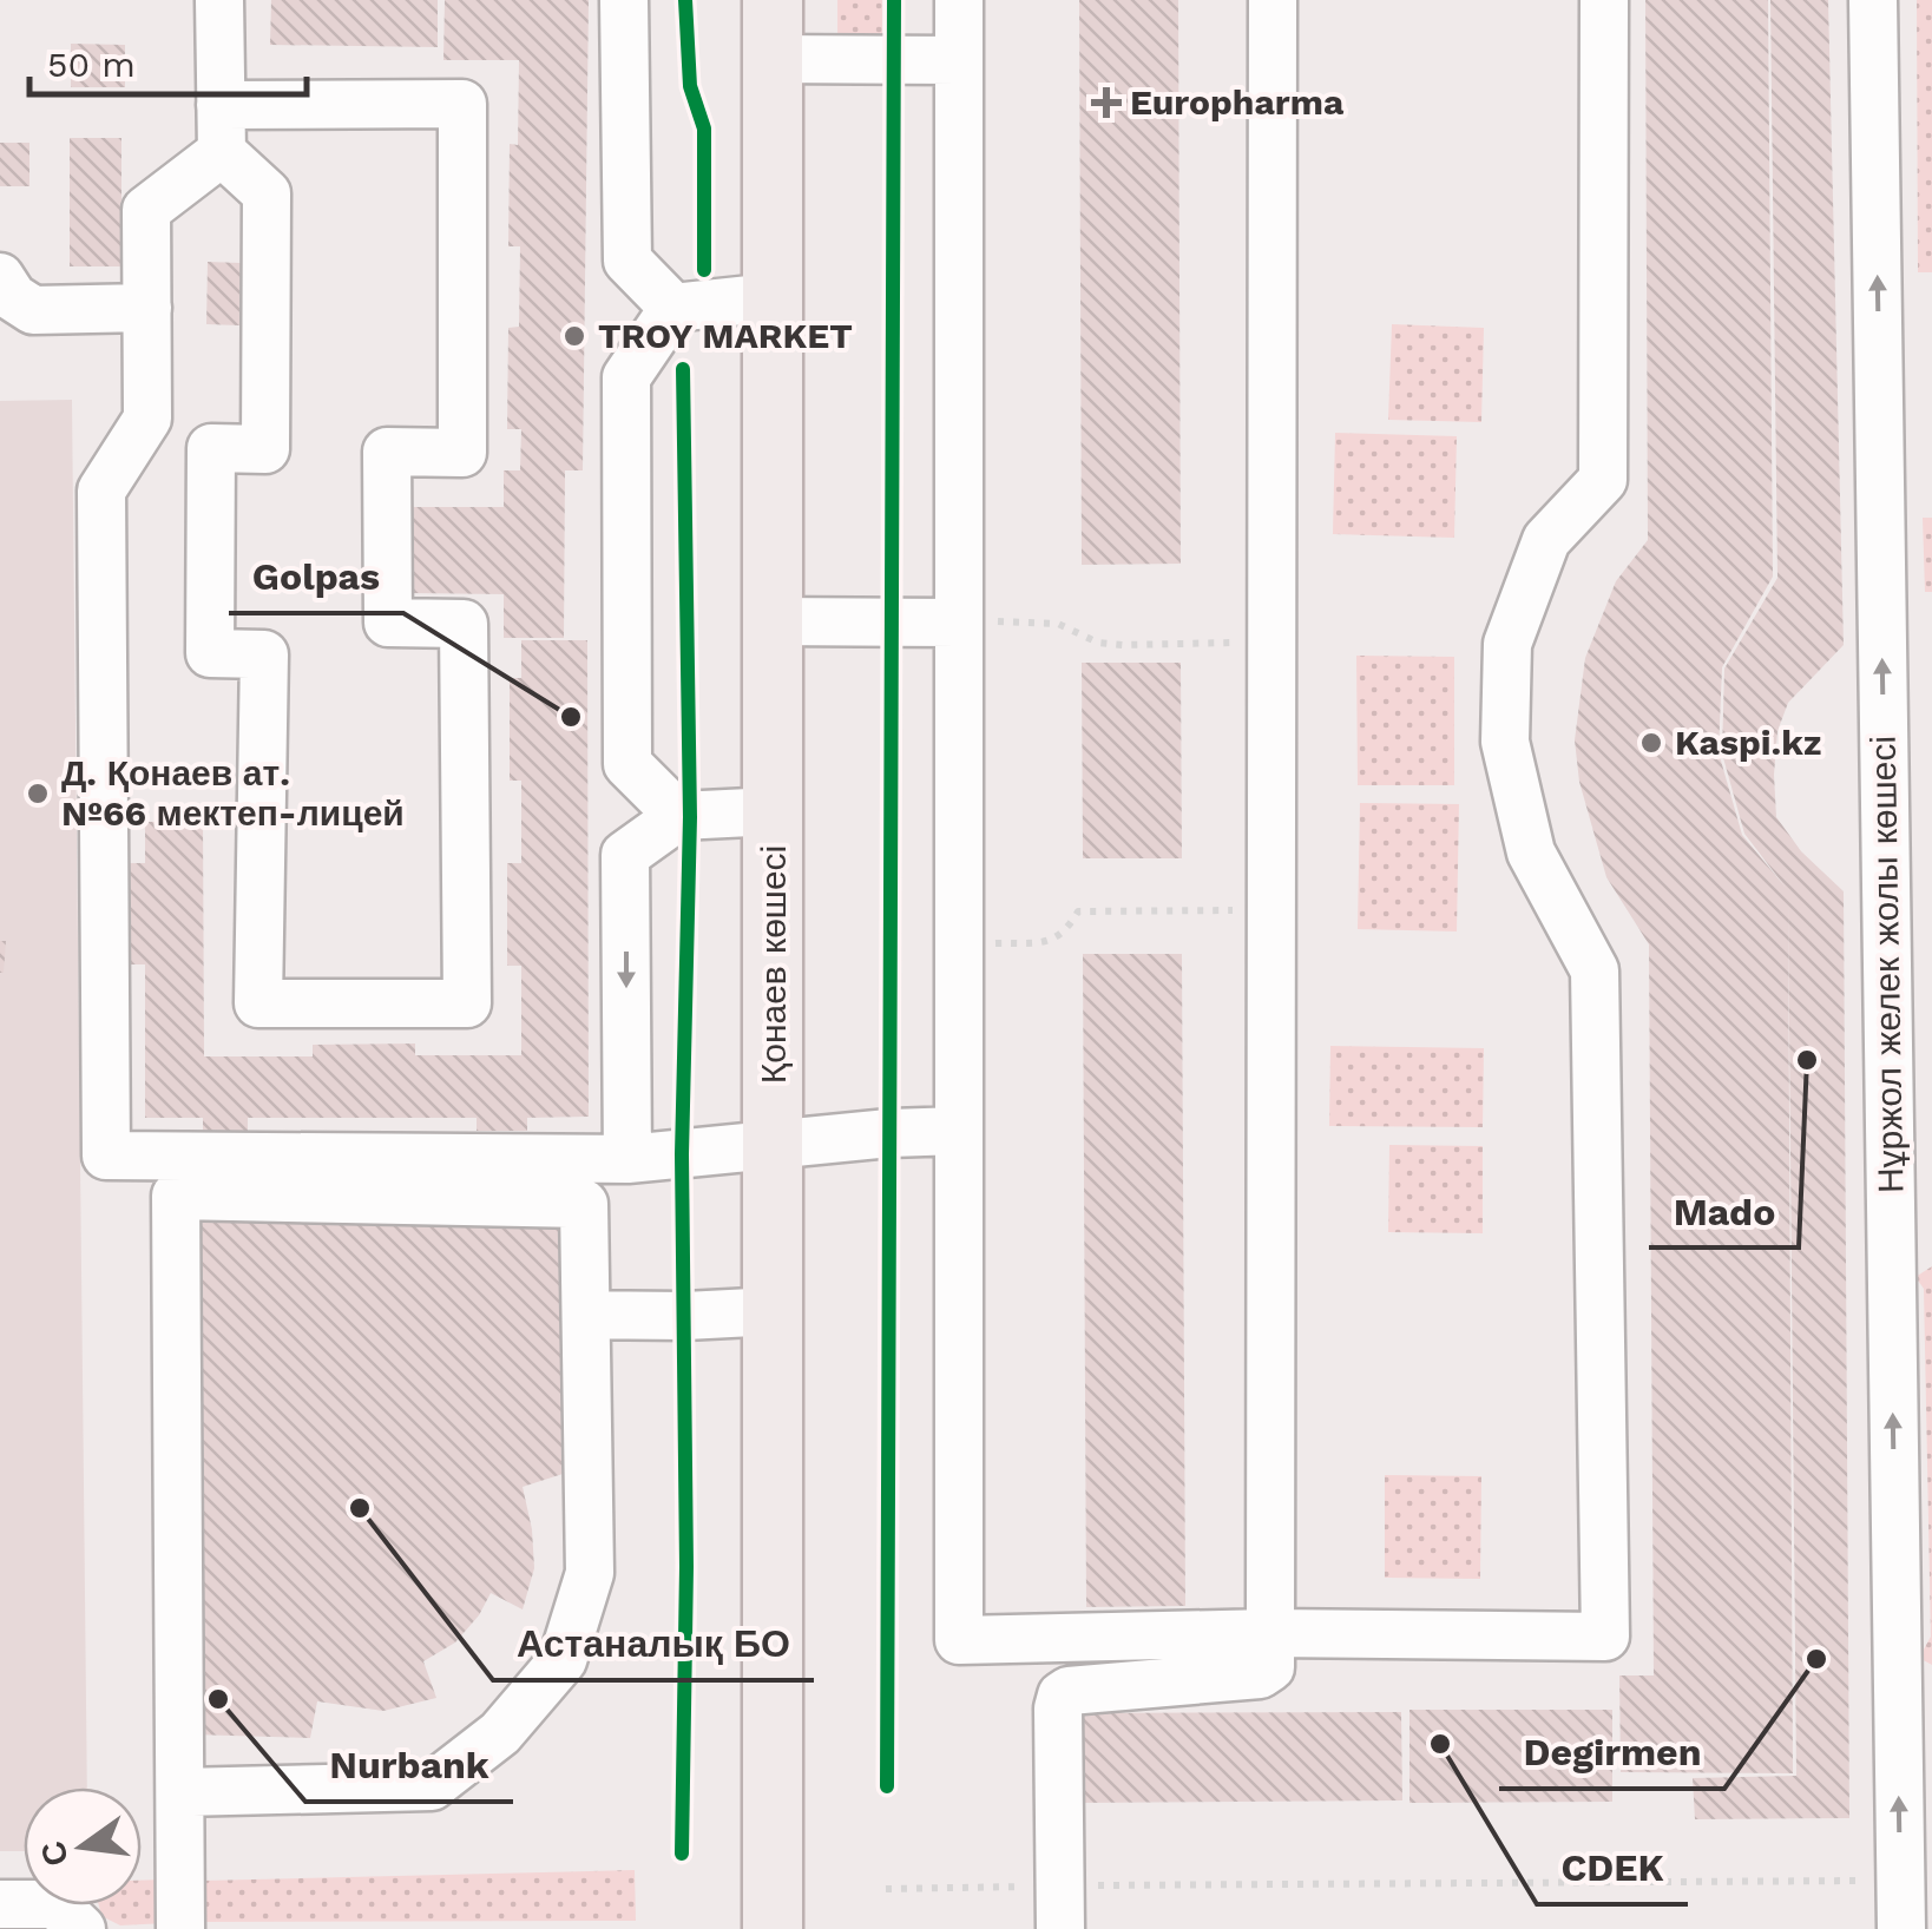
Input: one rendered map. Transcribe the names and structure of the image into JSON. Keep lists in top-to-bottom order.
{
  "streets": {
    "main road": ["Қонаев көшесі"],
    "street": ["Нұржол желек жолы көшесі"]
  },
  "one_way": ["Нұржол желек жолы көшесі"],
  "places": {
    "health": ["Europharma"],
    "other": [
      "TROY MARKET",
      "Golpas",
      "Kaspi.kz",
      "Д. Қонаев ат. №66 мектеп-лицей",
      "Mado",
      "Астаналық БО",
      "Degirmen",
      "Nurbank",
      "CDEK"
    ]
  },
  "scale_bar": "50 m",
  "north": "left"
}
